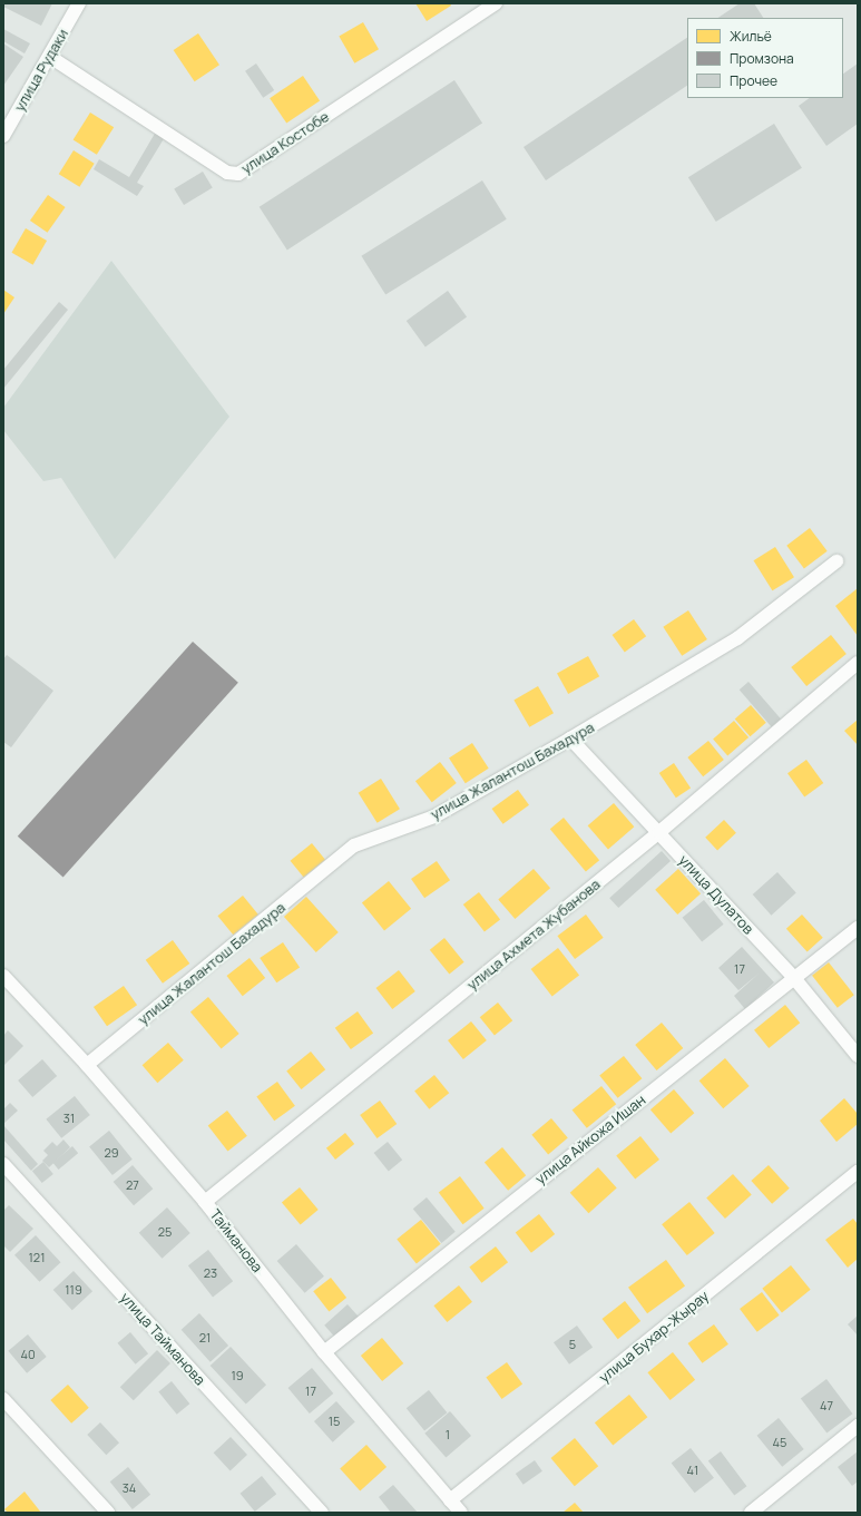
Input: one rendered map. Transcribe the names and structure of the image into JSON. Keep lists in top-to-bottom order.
{
  "streets": {
    "street": [
      "улица Рудаки",
      "улица Костобе",
      "улица Жалантош Бахадура",
      "улица Дулатов",
      "улица Ахмета Жубанова",
      "улица Айкожа Ишан",
      "Тайманова",
      "улица Бухар-Жырау",
      "улица Тайманова"
    ]
  },
  "crossings": [
    ["улица Рудаки", "улица Костобе"],
    ["улица Жалантош Бахадура", "улица Дулатов"],
    ["улица Жалантош Бахадура", "Тайманова"],
    ["улица Дулатов", "улица Ахмета Жубанова"],
    ["улица Дулатов", "улица Айкожа Ишан"],
    ["улица Ахмета Жубанова", "Тайманова"],
    ["улица Айкожа Ишан", "Тайманова"],
    ["Тайманова", "улица Бухар-Жырау"]
  ],
  "house_numbers": [
    "17",
    "31",
    "29",
    "27",
    "25",
    "121",
    "23",
    "119",
    "21",
    "5",
    "40",
    "19",
    "17",
    "47",
    "15",
    "1",
    "45",
    "41",
    "34"
  ],
  "legend": ["Жильё", "Промзона", "Прочее"]
}
